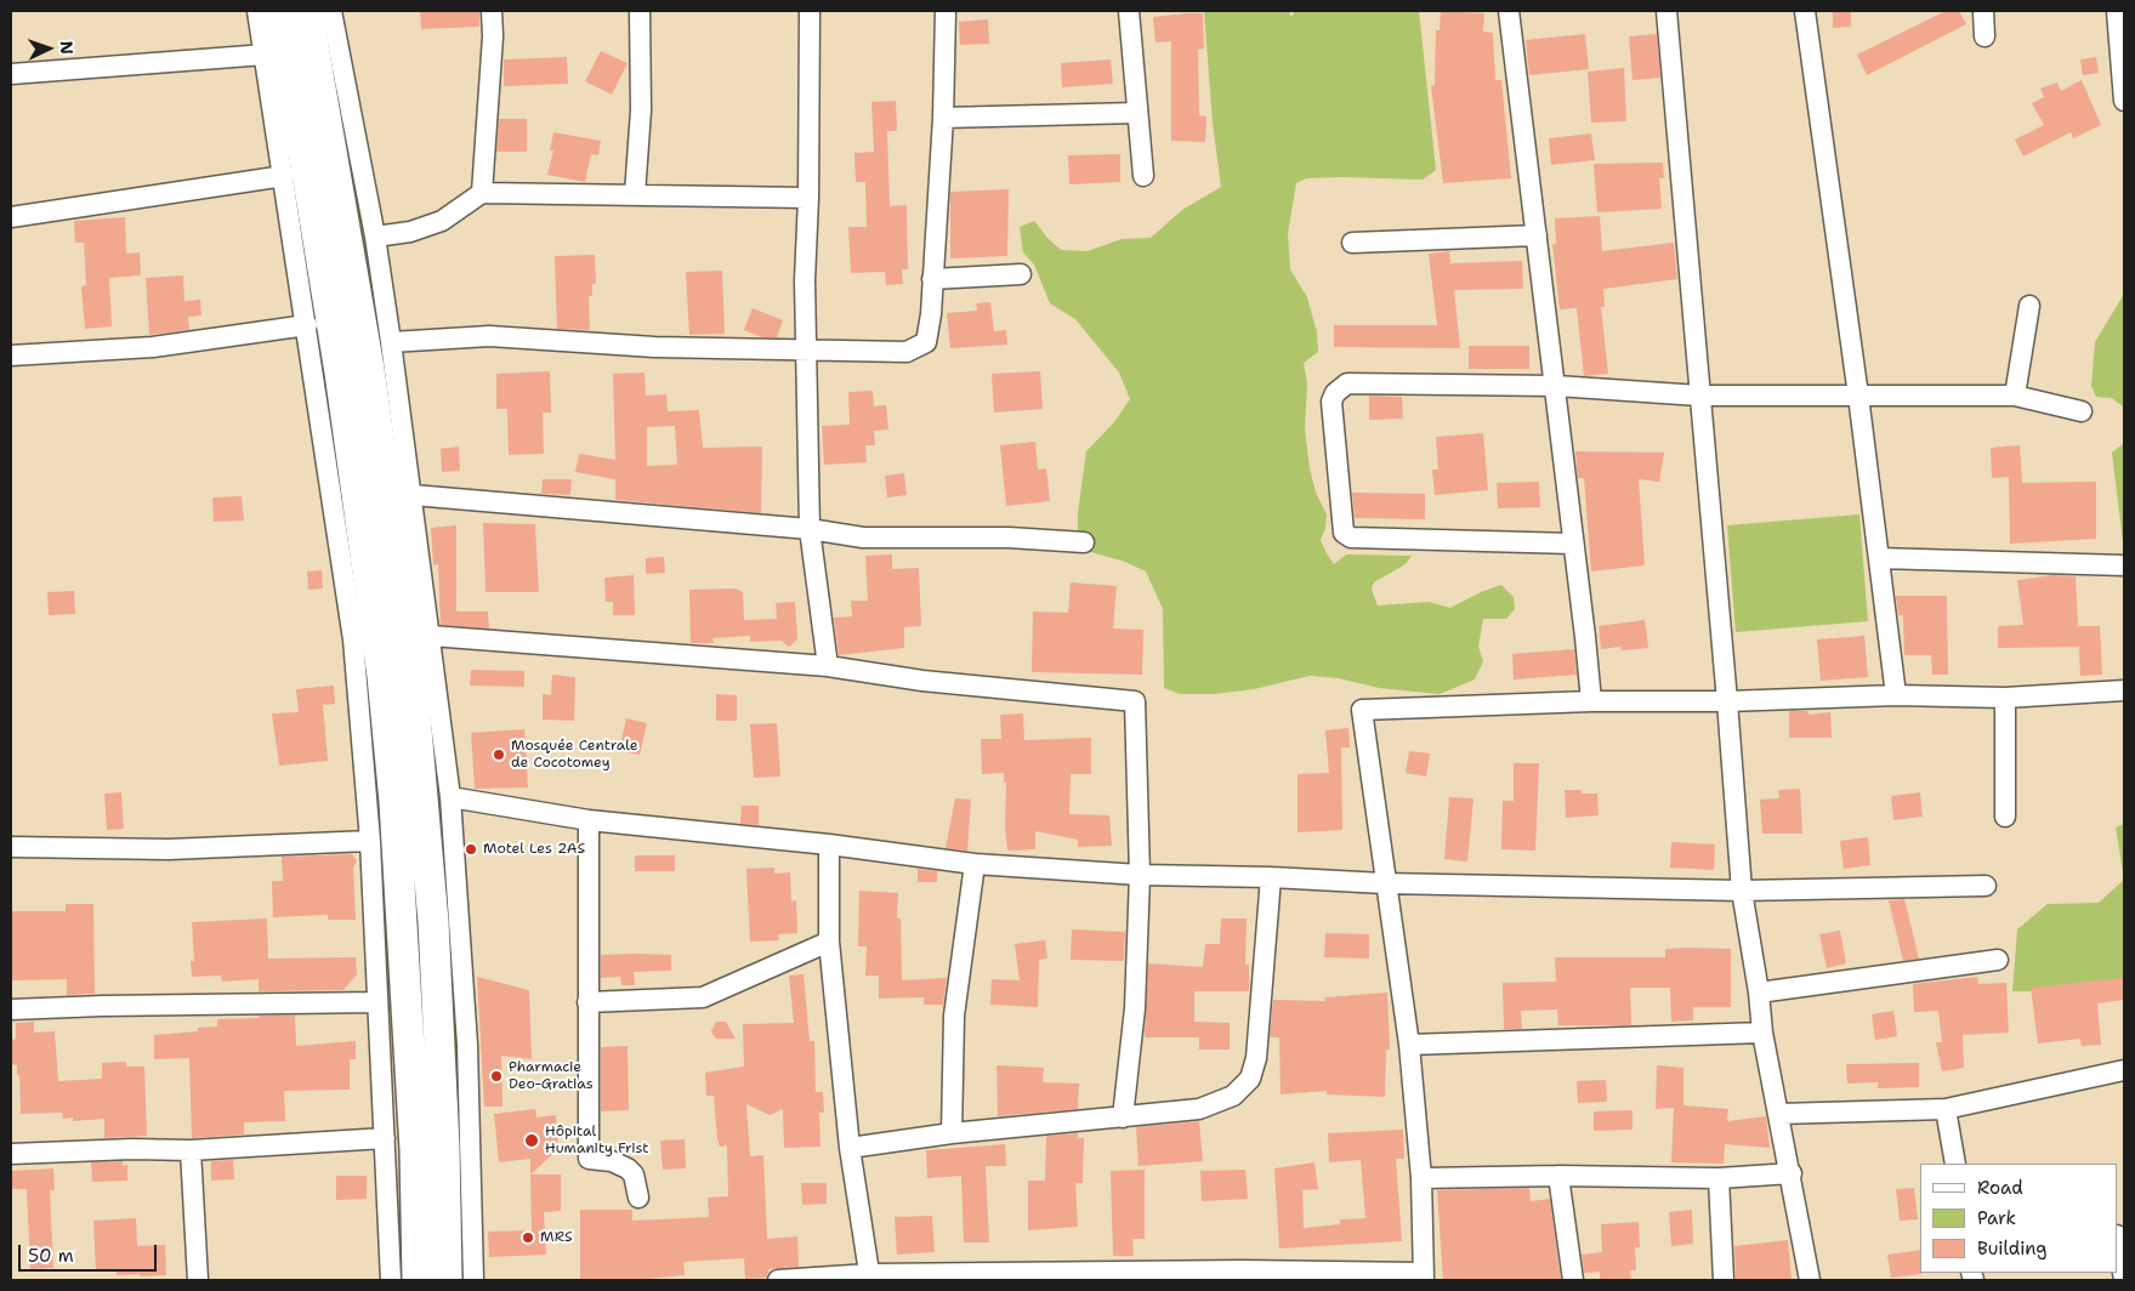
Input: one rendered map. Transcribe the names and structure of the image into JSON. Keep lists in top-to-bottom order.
{
  "places": [
    "Mosquée Centrale de Cocotomey",
    "Motel Les 2AS",
    "Pharmacie Deo-Gratias",
    "Hôpital Humanity Frist",
    "MRS"
  ],
  "legend": ["Road", "Park", "Building"],
  "scale_bar": "50 m",
  "north": "right"
}
